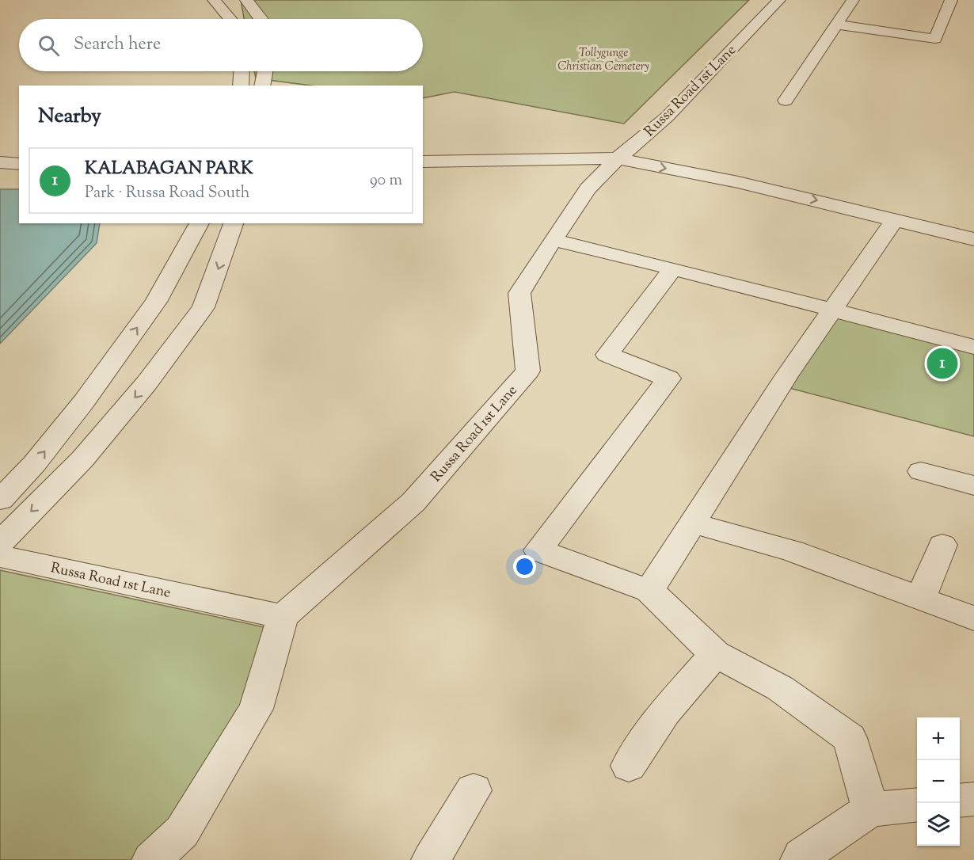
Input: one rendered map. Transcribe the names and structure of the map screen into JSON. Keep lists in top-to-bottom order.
{
  "streets": {
    "street": ["Russa Road 1st Lane"]
  },
  "parks": ["Tollygunge Christian Cemetery"],
  "page": {
    "search": "Search here",
    "heading": "Nearby",
    "list": [
      {
        "mark": "1",
        "name": "KALABAGAN PARK",
        "note": "Park · Russa Road South",
        "value": "90 m"
      }
    ],
    "pins": "1",
    "map_buttons": ["+", "−"]
  }
}
